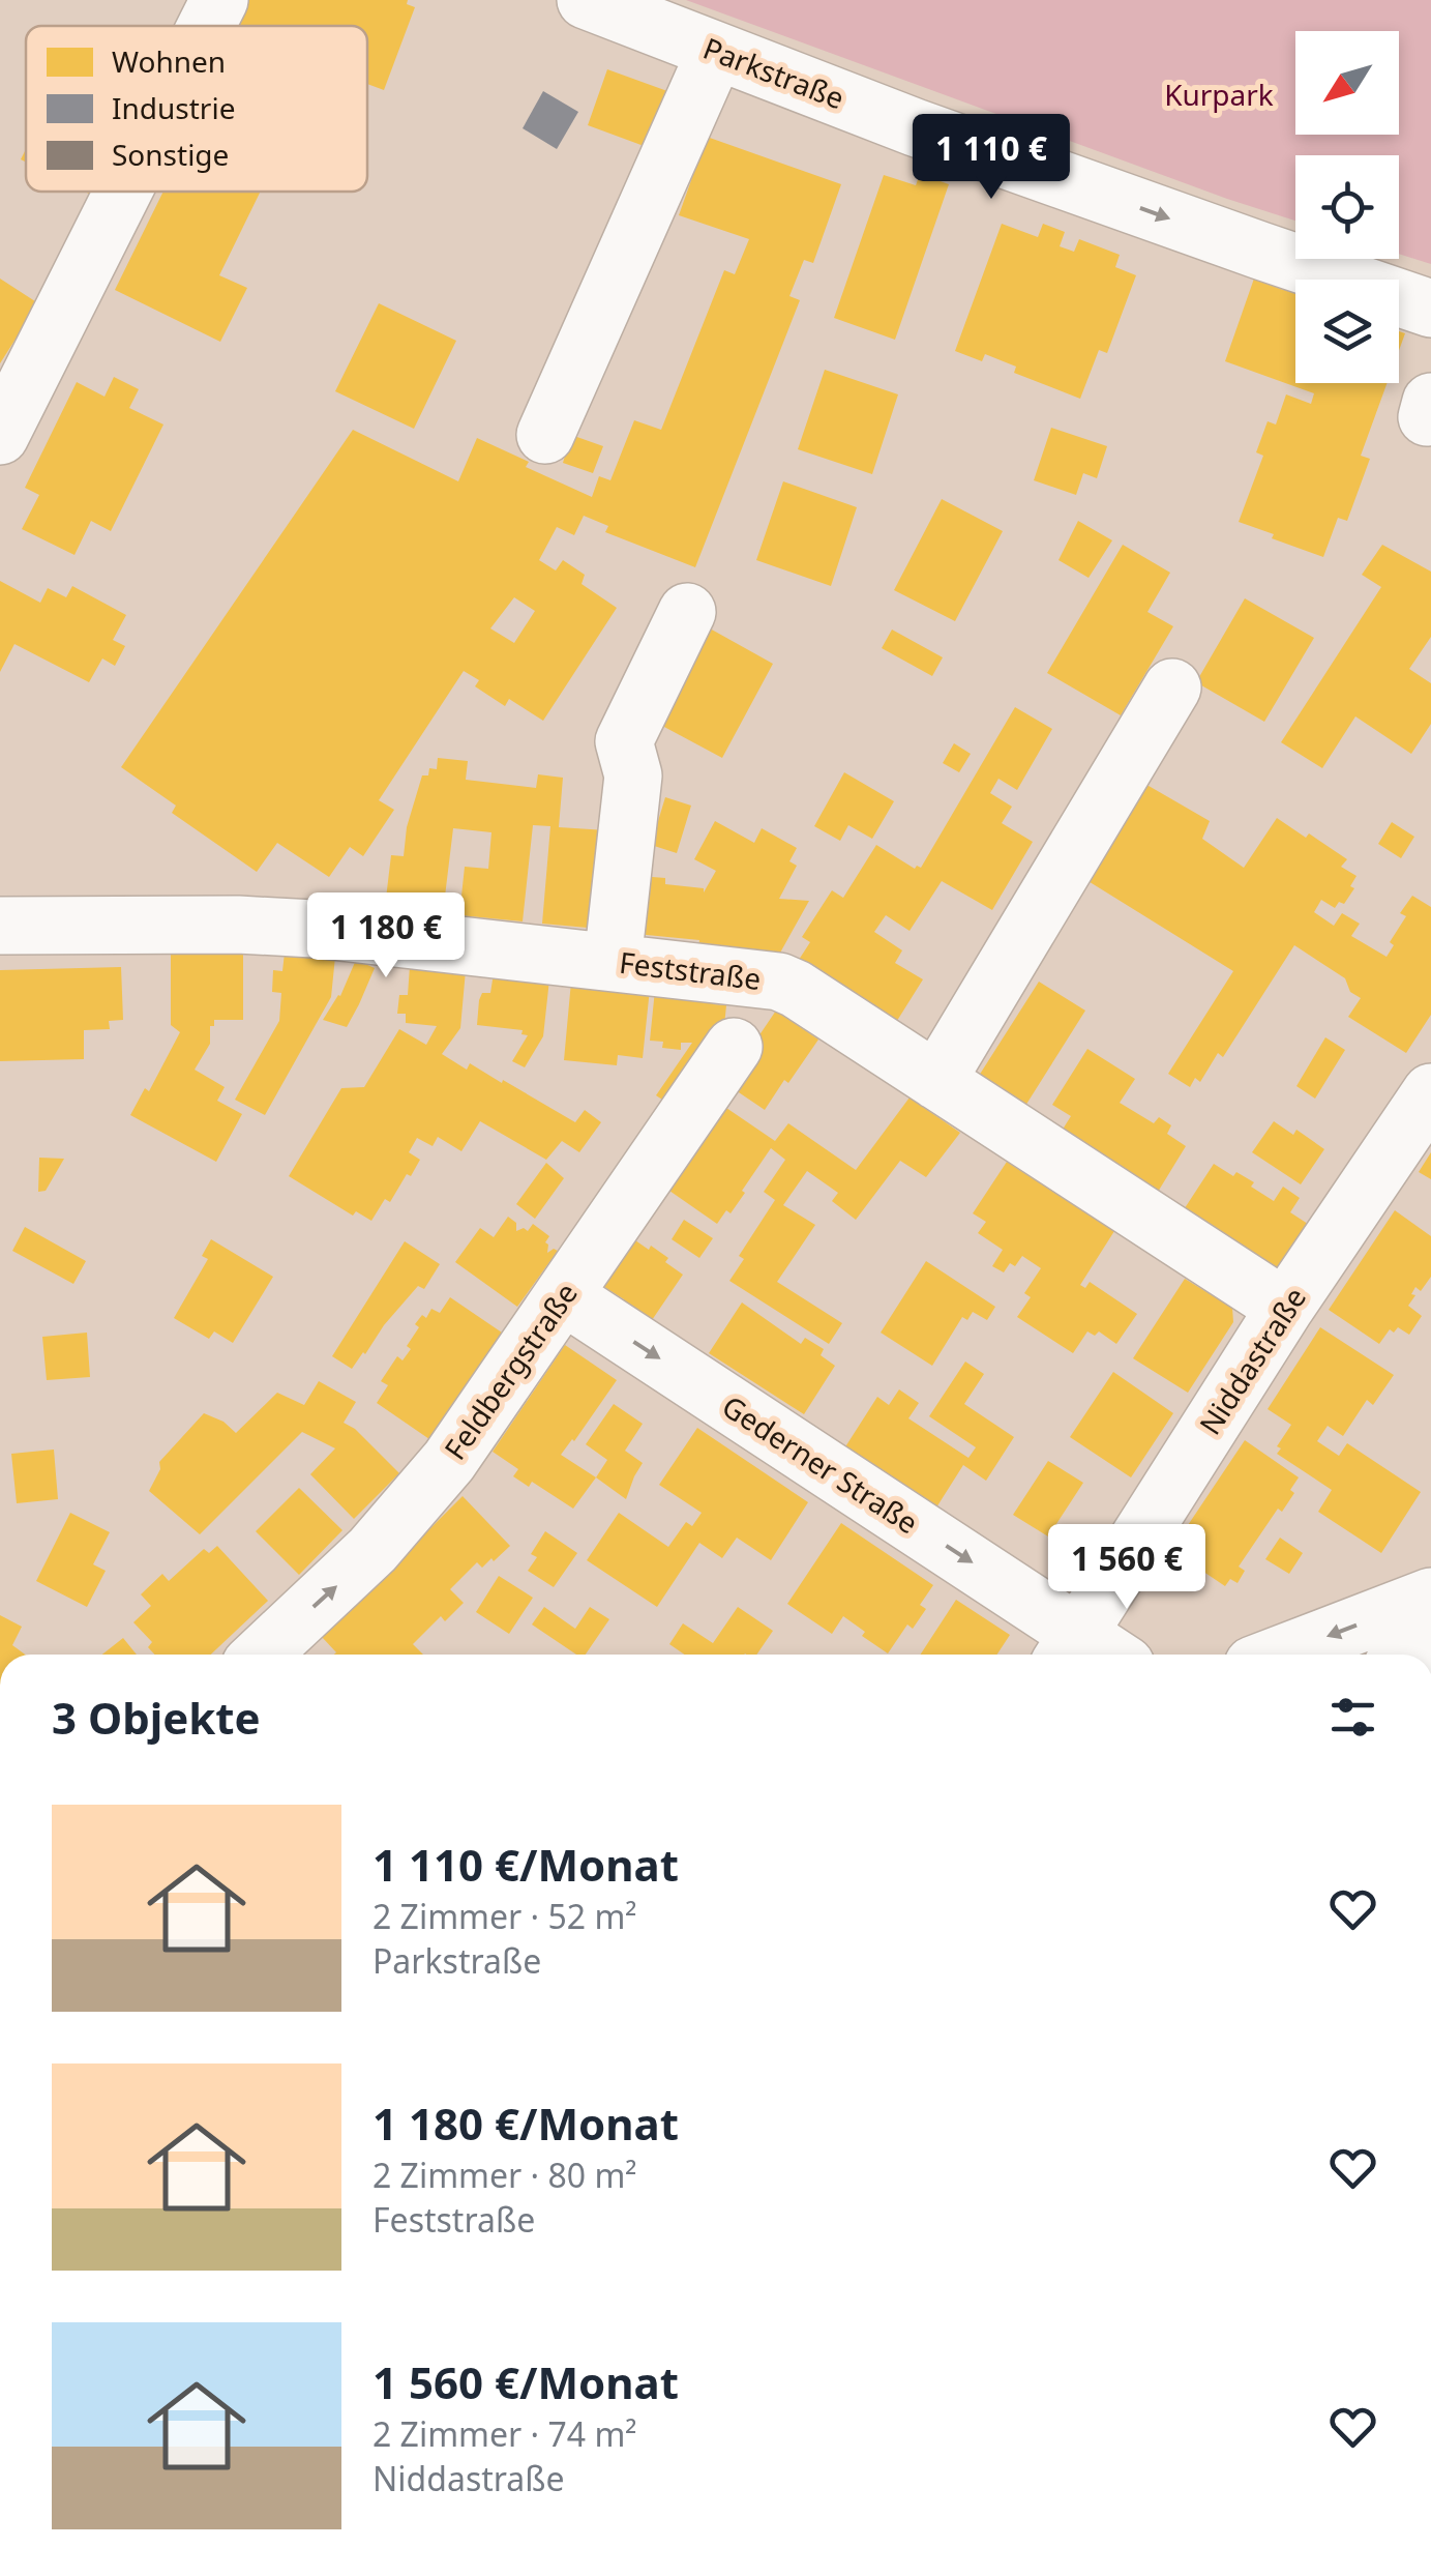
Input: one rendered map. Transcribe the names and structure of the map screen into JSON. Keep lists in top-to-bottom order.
{
  "streets": {
    "street": [
      "Parkstraße",
      "Feststraße",
      "Niddastraße",
      "Feldbergstraße",
      "Gederner Straße"
    ]
  },
  "crossings": [
    ["Feststraße", "Niddastraße"],
    ["Niddastraße", "Gederner Straße"],
    ["Feldbergstraße", "Gederner Straße"]
  ],
  "one_way": ["Parkstraße", "Feldbergstraße", "Gederner Straße"],
  "parks": ["Kurpark"],
  "legend": ["Wohnen", "Industrie", "Sonstige"],
  "north": "bottom left",
  "page": {
    "price": ["1 110 €", "1 180 €", "1 560 €"],
    "heading": "3 Objekte",
    "list": [
      {
        "name": "1 110 €/Monat",
        "note": "2 Zimmer · 52 m² · Parkstraße"
      },
      {
        "name": "1 180 €/Monat",
        "note": "2 Zimmer · 80 m² · Feststraße"
      },
      {
        "name": "1 560 €/Monat",
        "note": "2 Zimmer · 74 m² · Niddastraße"
      }
    ]
  }
}
